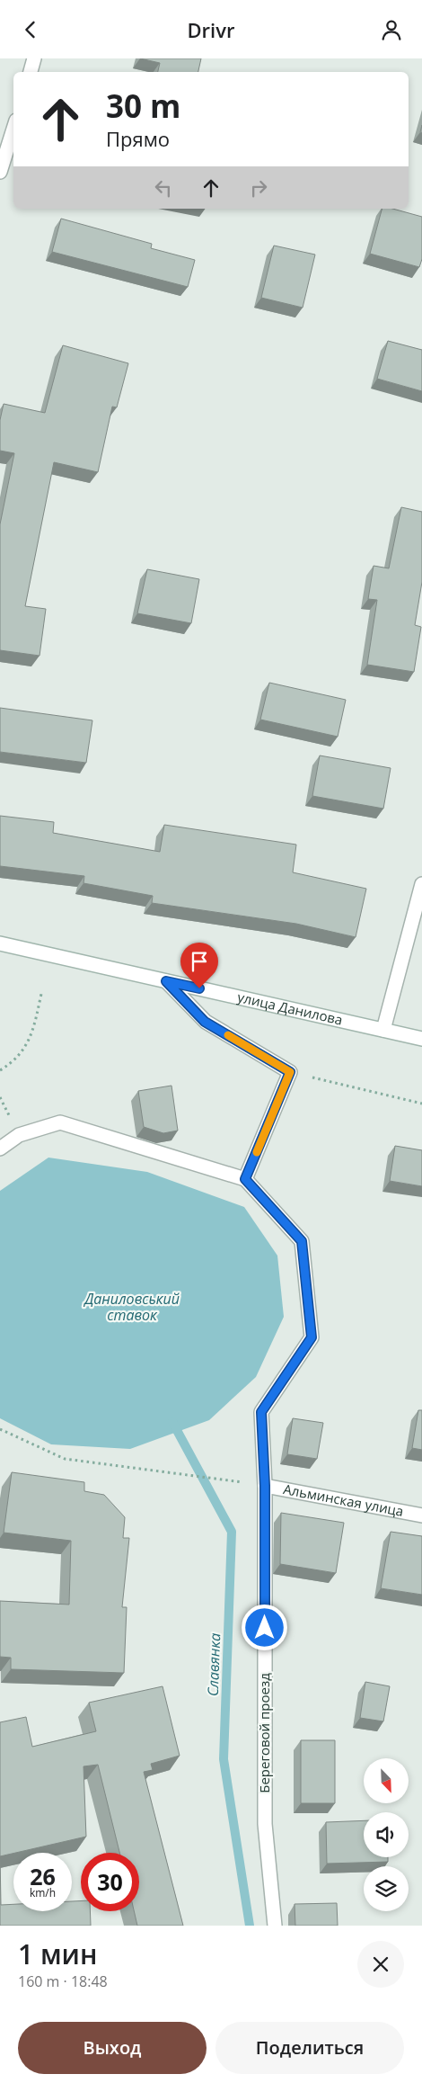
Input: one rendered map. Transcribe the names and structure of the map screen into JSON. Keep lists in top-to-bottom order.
{
  "streets": {
    "street": ["улица Данилова", "Альминская улица", "Береговой проезд"]
  },
  "crossings": [
    ["Альминская улица", "Береговой проезд"]
  ],
  "water": ["Даниловський ставок", "Славянка"],
  "north": "bottom right",
  "page": {
    "header": "Drivr",
    "turn": ["30 m", "Прямо"],
    "speed": "26 km/h",
    "limit": "30",
    "heading": ["1 мин", "160 m · 18:48"],
    "buttons": ["Выход", "Поделиться"]
  }
}
